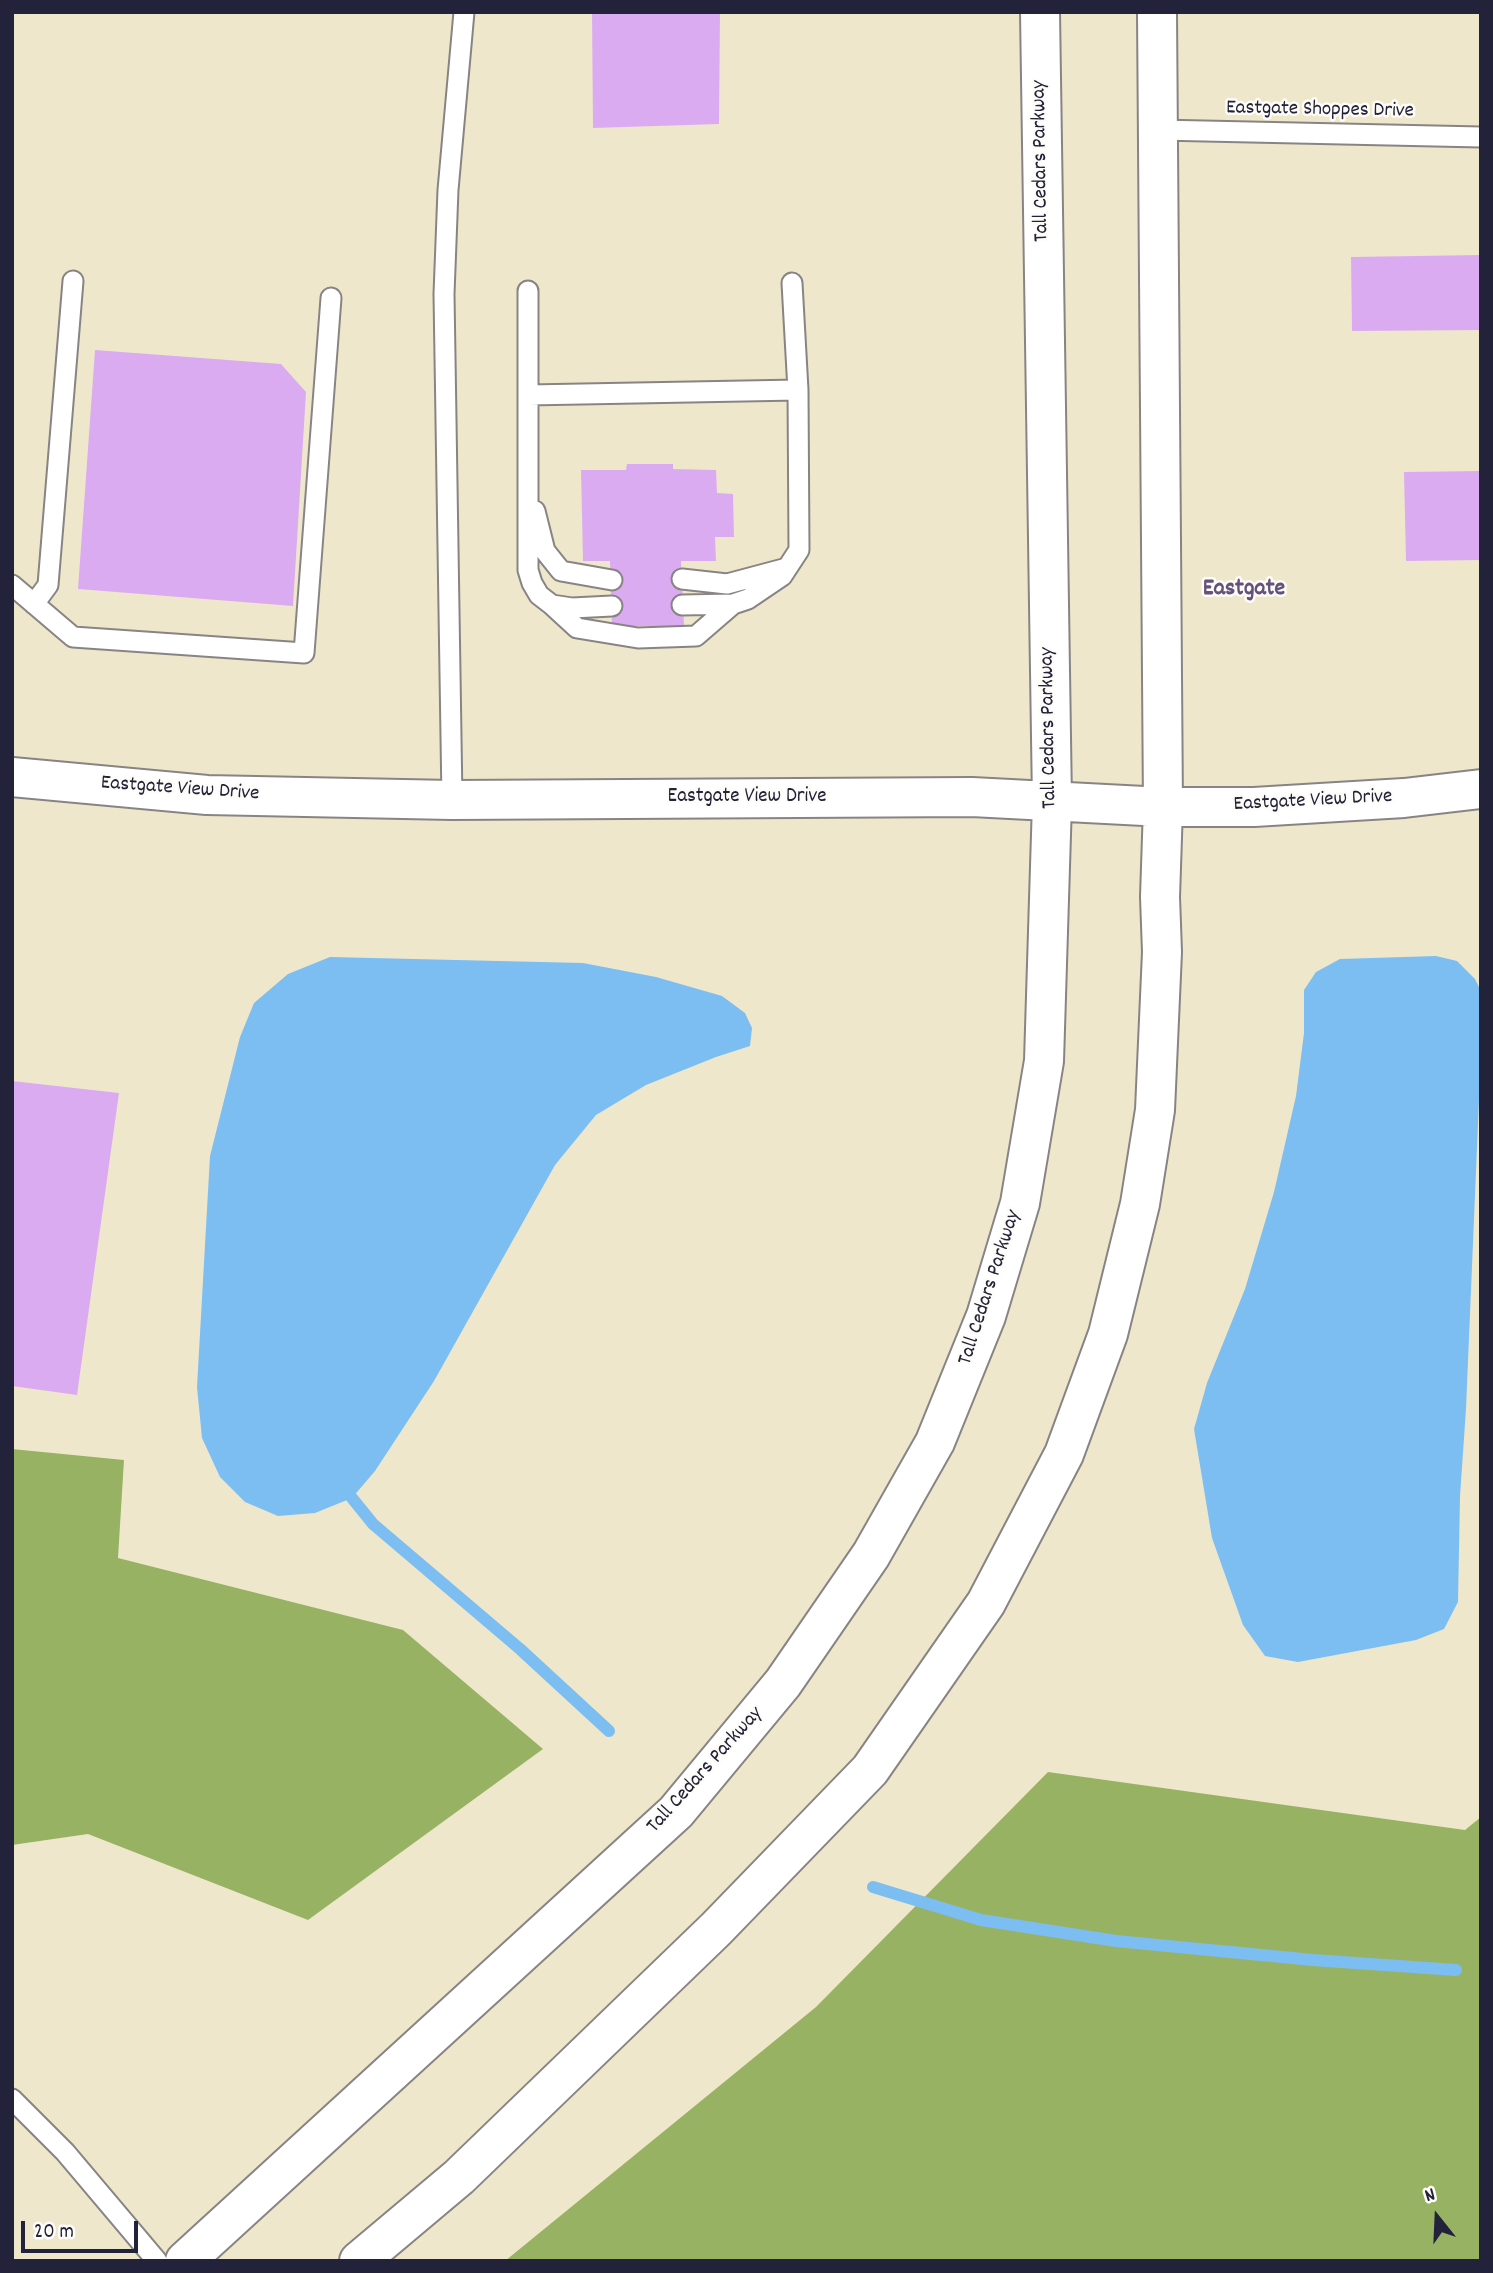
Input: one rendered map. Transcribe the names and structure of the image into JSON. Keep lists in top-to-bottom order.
{
  "streets": {
    "main road": ["Tall Cedars Parkway", "Eastgate View Drive"],
    "lane": ["Eastgate Shoppes Drive"]
  },
  "crossings": [
    ["Tall Cedars Parkway", "Eastgate View Drive"]
  ],
  "districts": ["Eastgate"],
  "scale_bar": "20 m",
  "north": "top"
}
